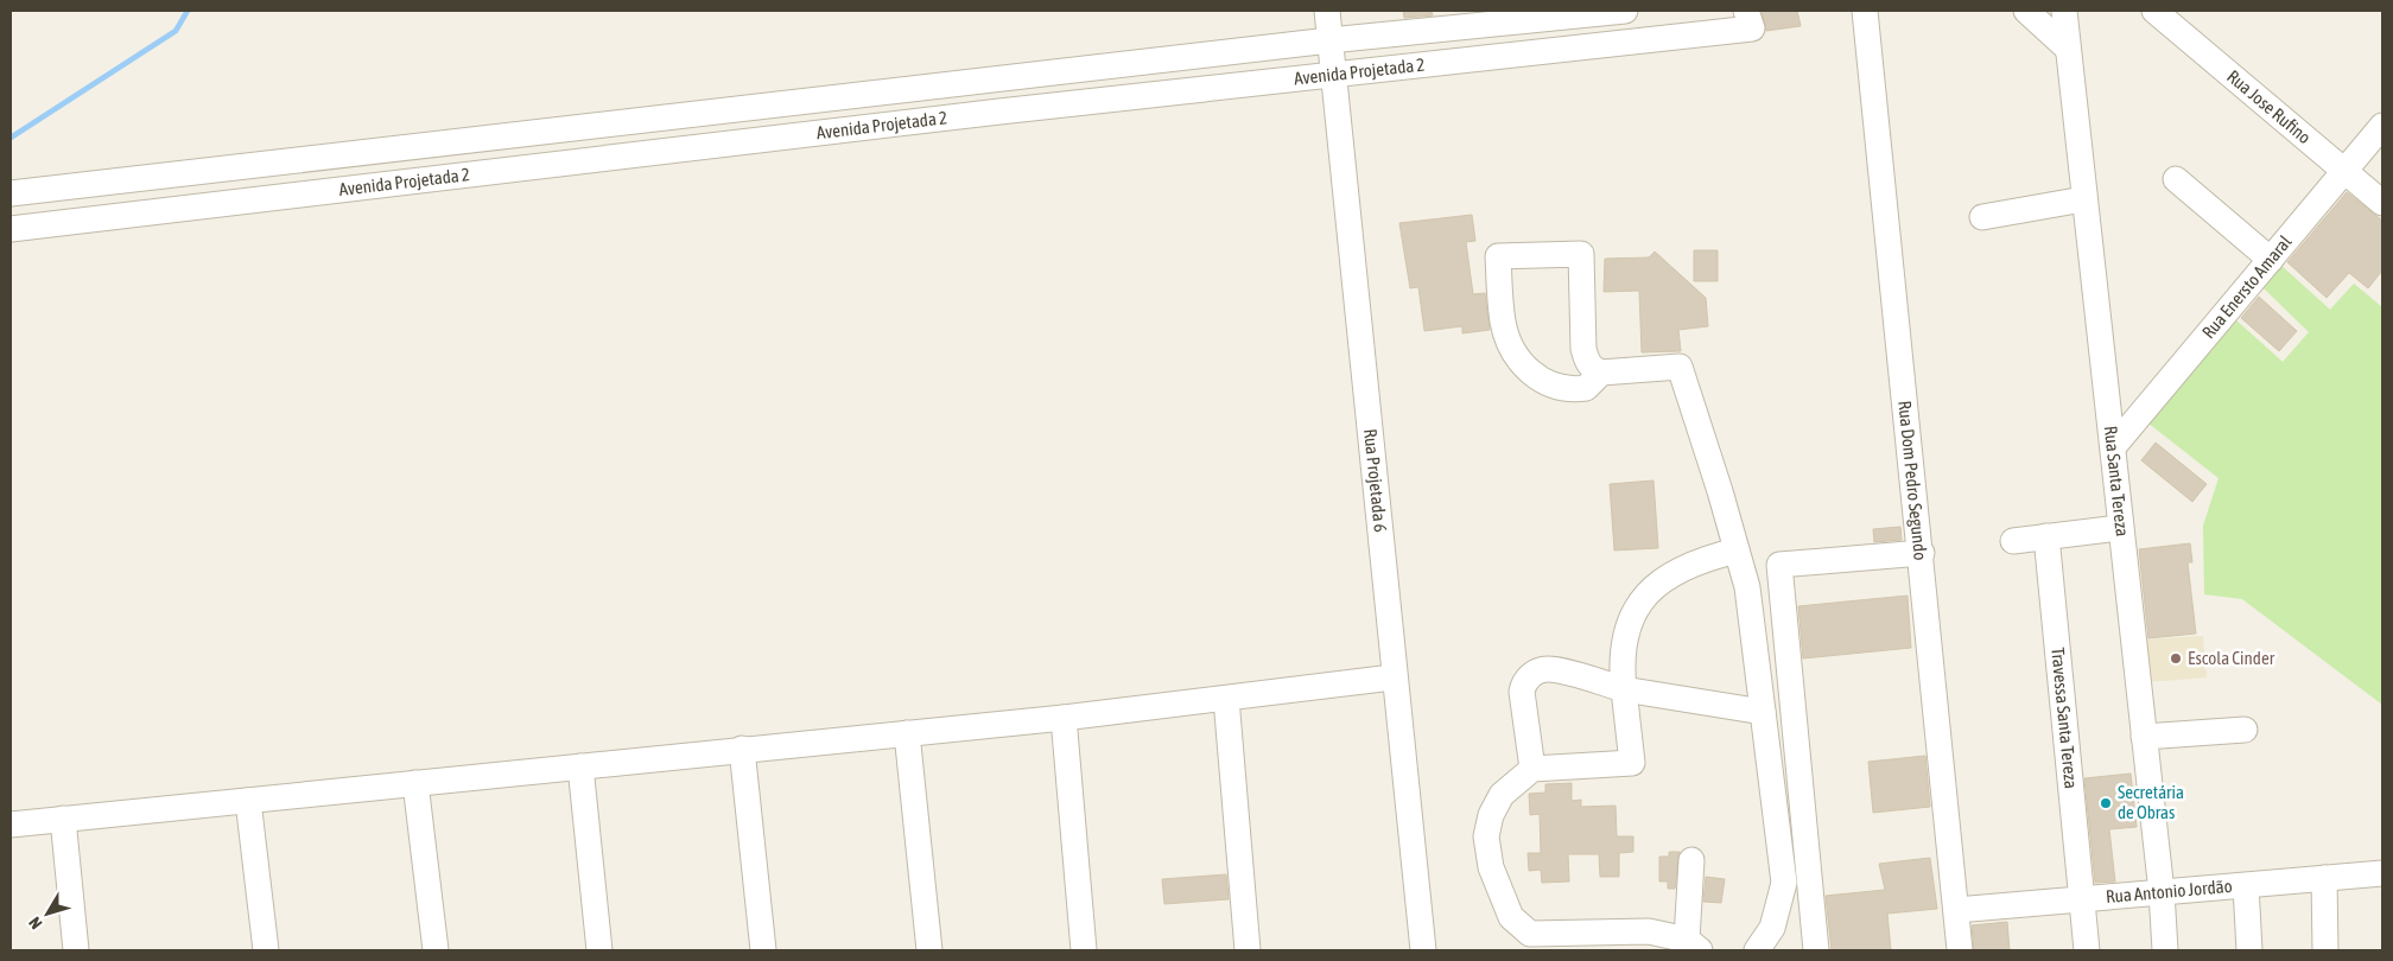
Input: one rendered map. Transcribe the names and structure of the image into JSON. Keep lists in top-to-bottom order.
{
  "streets": {
    "street": [
      "Avenida Projetada 2",
      "Rua Jose Rufino",
      "Rua Enersto Amaral",
      "Rua Projetada 6",
      "Rua Dom Pedro Segundo",
      "Rua Santa Tereza",
      "Travessa Santa Tereza",
      "Rua Antonio Jordão"
    ]
  },
  "crossings": [
    ["Avenida Projetada 2", "Rua Projetada 6"],
    ["Rua Jose Rufino", "Rua Enersto Amaral"],
    ["Rua Enersto Amaral", "Rua Santa Tereza"],
    ["Rua Dom Pedro Segundo", "Rua Antonio Jordão"],
    ["Rua Santa Tereza", "Rua Antonio Jordão"],
    ["Travessa Santa Tereza", "Rua Antonio Jordão"]
  ],
  "places": ["Escola Cinder", "Secretária de Obras"],
  "north": "bottom left"
}
